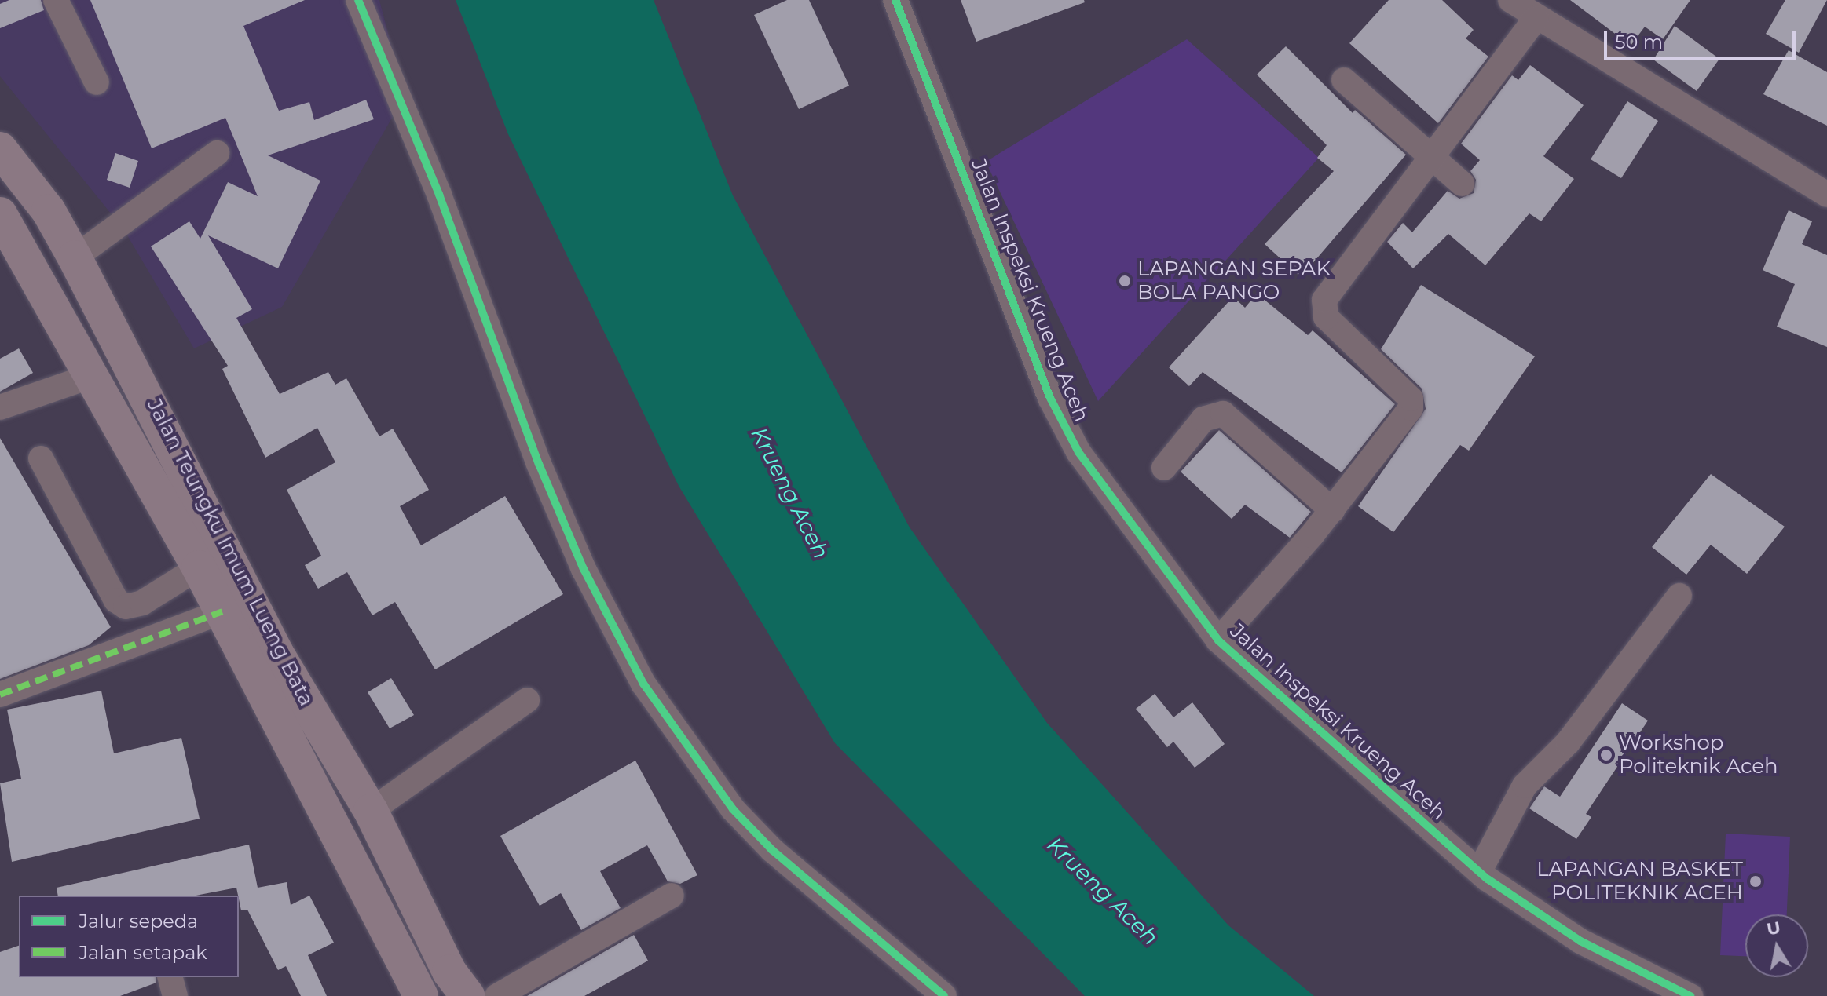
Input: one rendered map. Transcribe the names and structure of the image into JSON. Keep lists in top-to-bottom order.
{
  "streets": {
    "highway": ["Jalan Teungku Imum Lueng Bata"],
    "street": ["Jalan Inspeksi Krueng Aceh"]
  },
  "water": ["Krueng Aceh"],
  "places": ["LAPANGAN SEPAK BOLA PANGO", "Workshop Politeknik Aceh", "LAPANGAN BASKET POLITEKNIK ACEH"],
  "legend": ["Jalur sepeda", "Jalan setapak"],
  "scale_bar": "50 m",
  "north": "top"
}
